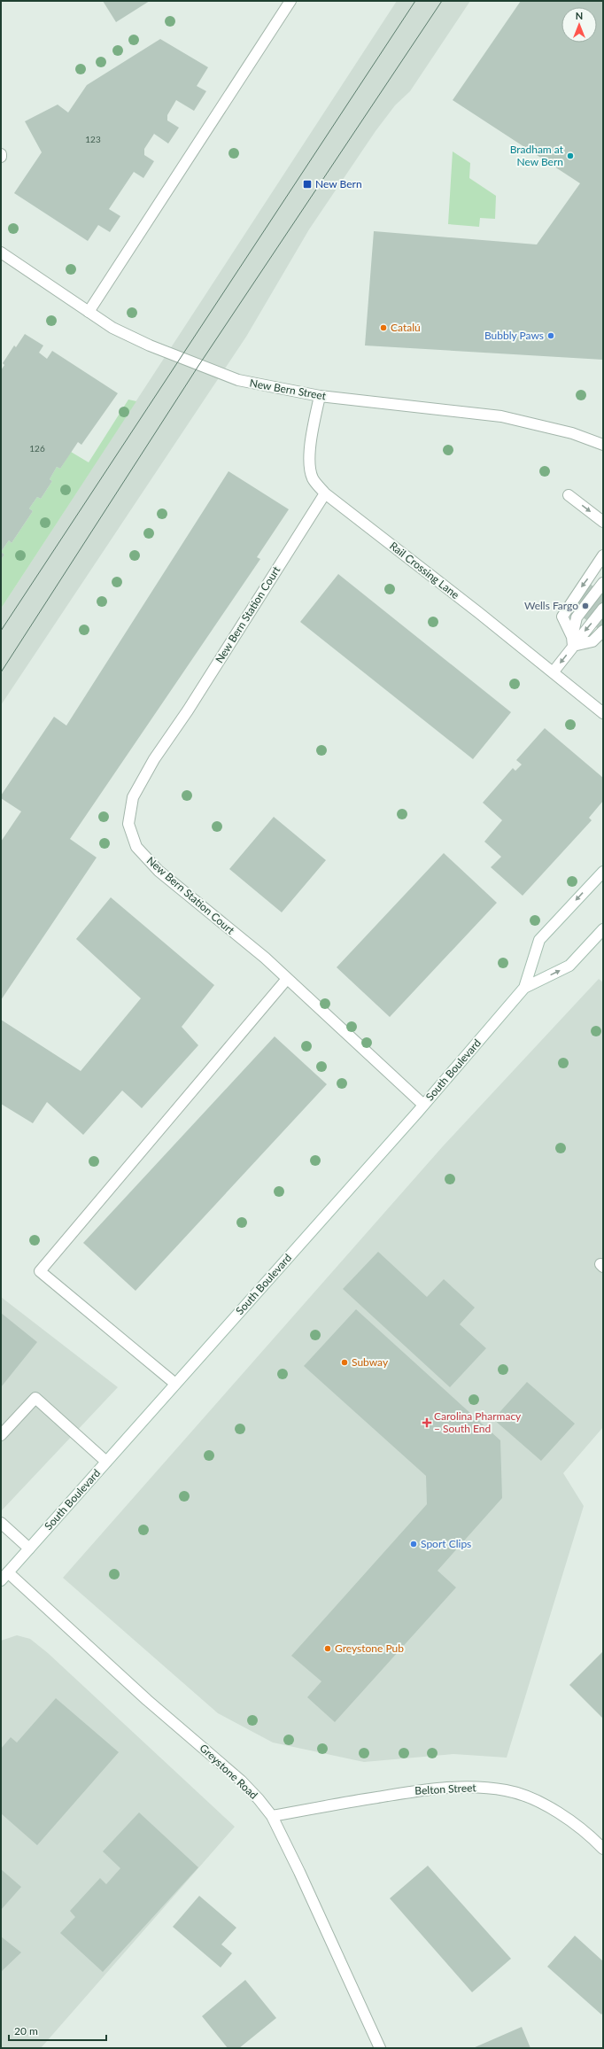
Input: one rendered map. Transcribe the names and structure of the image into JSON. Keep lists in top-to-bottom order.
{
  "streets": {
    "street": [
      "New Bern Street",
      "Rail Crossing Lane",
      "New Bern Station Court",
      "South Boulevard",
      "Greystone Road",
      "Belton Street"
    ]
  },
  "crossings": [
    ["New Bern Street", "Rail Crossing Lane"],
    ["Rail Crossing Lane", "New Bern Station Court"],
    ["New Bern Station Court", "South Boulevard"],
    ["South Boulevard", "Greystone Road"],
    ["Greystone Road", "Belton Street"]
  ],
  "places": {
    "other": [
      "Bradham at New Bern",
      "Catalú",
      "Bubbly Paws",
      "Wells Fargo",
      "Subway",
      "Sport Clips",
      "Greystone Pub"
    ],
    "transit": ["New Bern"],
    "health": ["Carolina Pharmacy – South End"]
  },
  "house_numbers": ["123", "126"],
  "scale_bar": "20 m",
  "north": "top"
}
